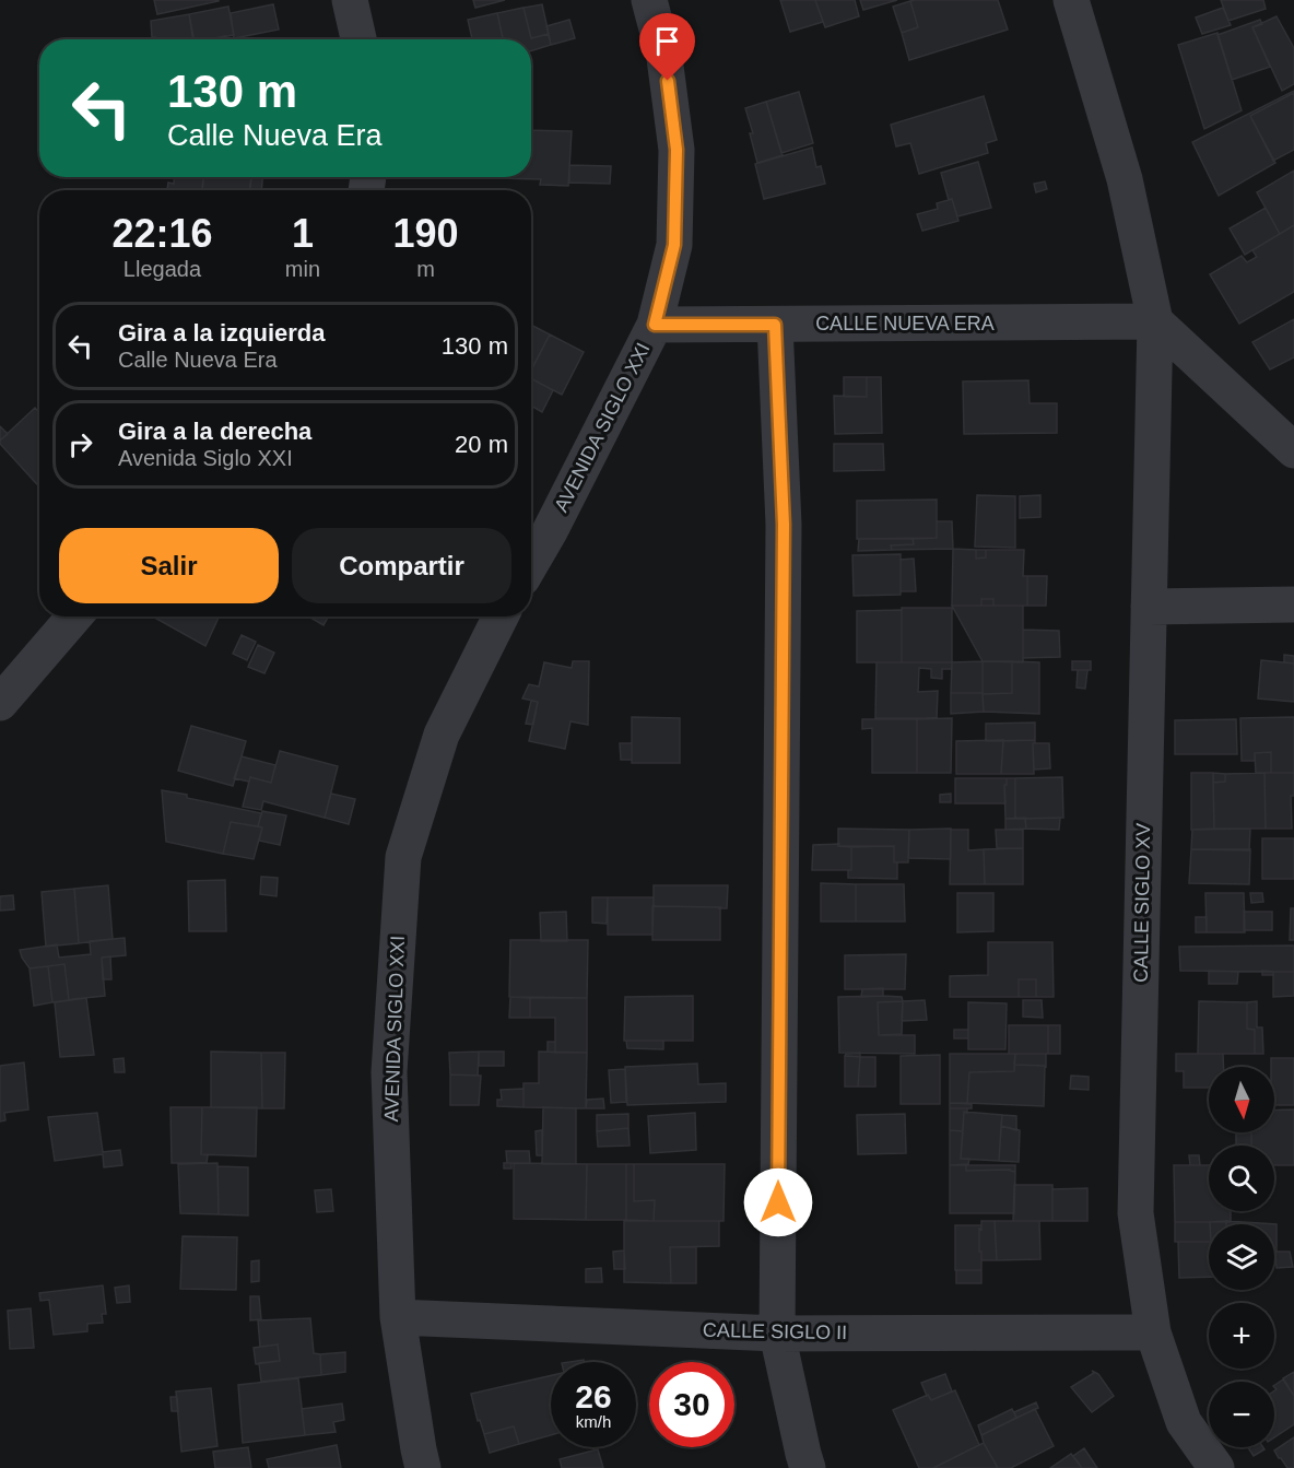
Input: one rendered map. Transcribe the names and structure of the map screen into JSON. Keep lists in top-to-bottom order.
{
  "streets": {
    "street": [
      "CALLE NUEVA ERA",
      "AVENIDA SIGLO XXI",
      "CALLE SIGLO XV",
      "CALLE SIGLO II"
    ]
  },
  "crossings": [
    ["CALLE NUEVA ERA", "AVENIDA SIGLO XXI"],
    ["CALLE NUEVA ERA", "CALLE SIGLO XV"],
    ["AVENIDA SIGLO XXI", "CALLE SIGLO II"],
    ["CALLE SIGLO XV", "CALLE SIGLO II"]
  ],
  "north": "bottom",
  "page": {
    "turn": ["130 m", "Calle Nueva Era"],
    "eta": [
      "22:16",
      "Llegada",
      "1",
      "min",
      "190",
      "m"
    ],
    "list": [
      {
        "name": "Gira a la izquierda",
        "note": "Calle Nueva Era",
        "value": "130 m"
      },
      {
        "name": "Gira a la derecha",
        "note": "Avenida Siglo XXI",
        "value": "20 m"
      }
    ],
    "buttons": ["Salir", "Compartir"],
    "map_buttons": ["+", "−"],
    "speed": "26 km/h",
    "limit": "30"
  }
}
